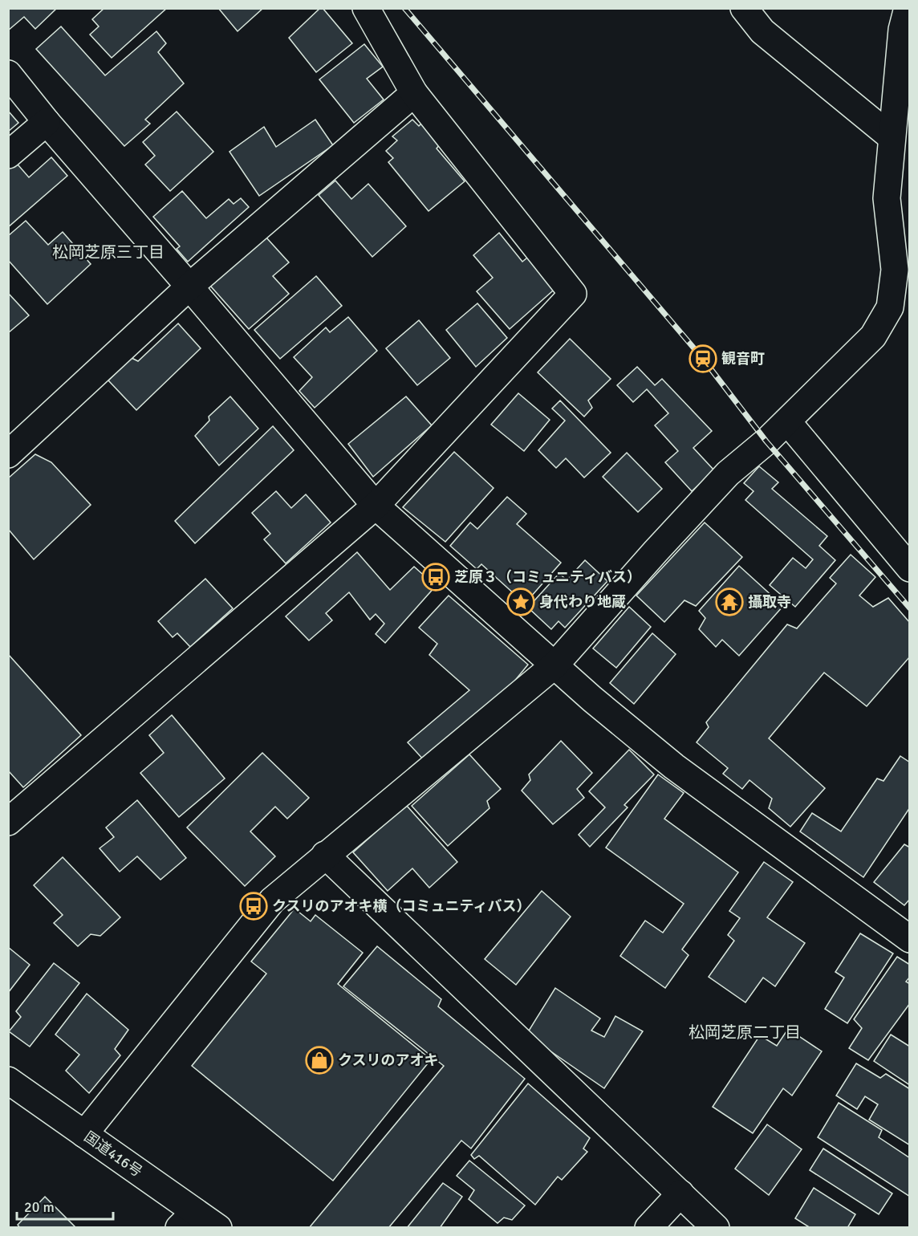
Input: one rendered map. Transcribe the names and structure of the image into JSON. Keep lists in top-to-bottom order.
{
  "streets": {
    "main road": ["国道416号"]
  },
  "districts": ["松岡芝原三丁目", "松岡芝原二丁目"],
  "places": {
    "station": ["観音町"],
    "bus stop": ["芝原３（コミュニティバス）", "クスリのアオキ横（コミュニティバス）"],
    "place": ["身代わり地蔵"],
    "temple": ["攝取寺"],
    "shop": ["クスリのアオキ"]
  },
  "scale_bar": "20 m"
}
